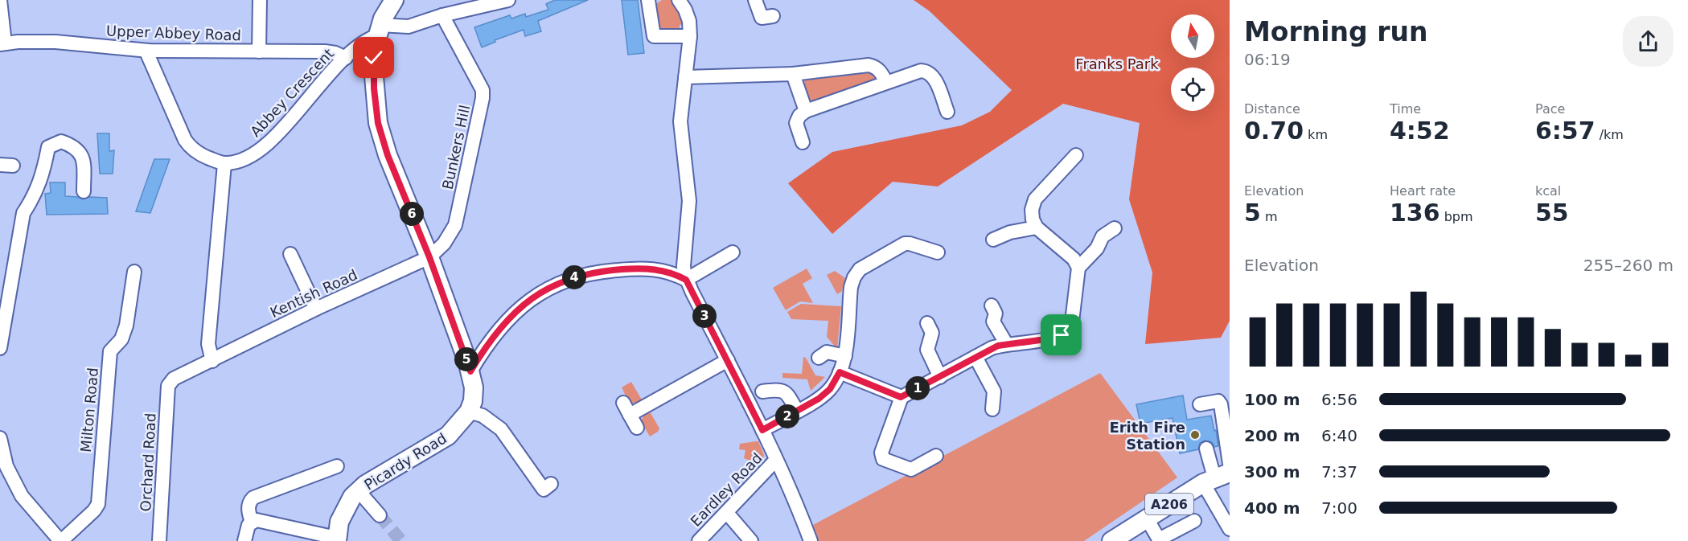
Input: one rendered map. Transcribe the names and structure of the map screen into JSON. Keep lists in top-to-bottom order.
{
  "streets": {
    "main road": ["Picardy Road", "A206"],
    "street": [
      "Upper Abbey Road",
      "Abbey Crescent",
      "Bunkers Hill",
      "Kentish Road",
      "Milton Road",
      "Orchard Road",
      "Eardley Road"
    ]
  },
  "crossings": [
    ["Upper Abbey Road", "Abbey Crescent"],
    ["Bunkers Hill", "Kentish Road"],
    ["Kentish Road", "Orchard Road"]
  ],
  "parks": ["Franks Park"],
  "places": ["Erith Fire Station"],
  "north": "top",
  "page": {
    "heading": ["Morning run", "06:19"],
    "stats": [
      ["Distance", "0.70 km"],
      ["Time", "4:52"],
      ["Pace", "6:57 /km"],
      ["Elevation", "5 m"],
      ["Heart rate", "136 bpm"],
      ["kcal", "55"]
    ],
    "pins": [
      "6",
      "4",
      "3",
      "5",
      "1",
      "2"
    ],
    "chart": ["Elevation", "255–260 m"],
    "list": [
      {
        "name": "100 m",
        "note": "6:56"
      },
      {
        "name": "200 m",
        "note": "6:40"
      },
      {
        "name": "300 m",
        "note": "7:37"
      },
      {
        "name": "400 m",
        "note": "7:00"
      }
    ]
  }
}
